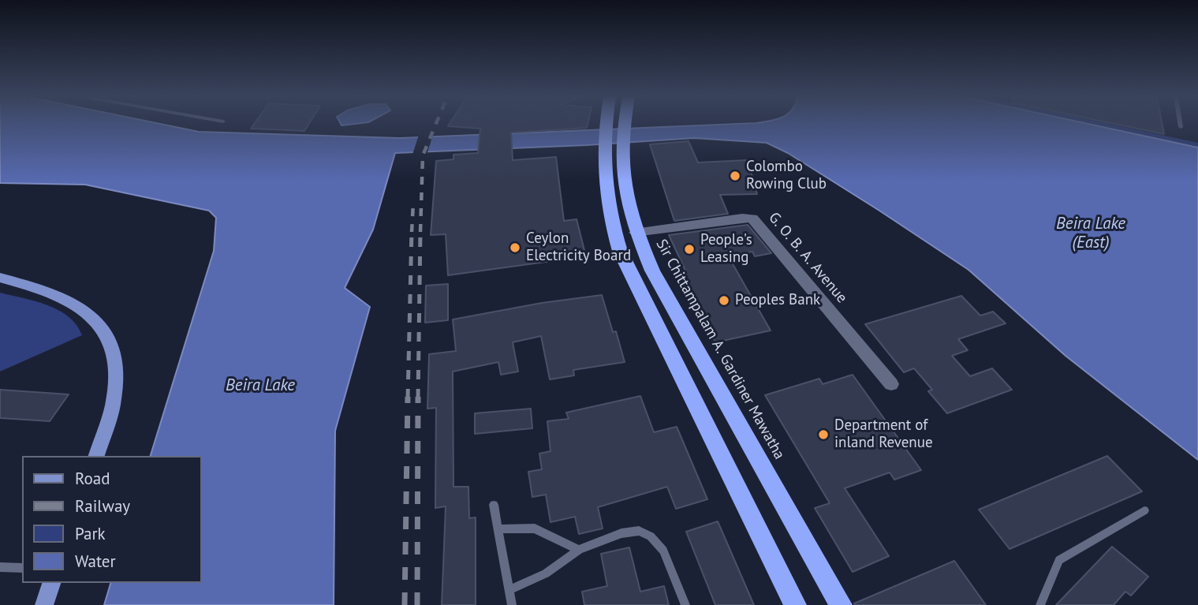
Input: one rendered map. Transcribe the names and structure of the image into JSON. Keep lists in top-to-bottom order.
{
  "streets": {
    "highway": ["Sir Chittampalam A. Gardiner Mawatha"],
    "street": ["G. O. B. A. Avenue"]
  },
  "crossings": [
    ["G. O. B. A. Avenue", "Sir Chittampalam A. Gardiner Mawatha"]
  ],
  "water": ["Beira Lake (East)", "Beira Lake"],
  "places": [
    "Colombo Rowing Club",
    "Ceylon Electricity Board",
    "People's Leasing",
    "Peoples Bank",
    "Department of inland Revenue"
  ],
  "legend": [
    "Road",
    "Railway",
    "Park",
    "Water"
  ]
}
